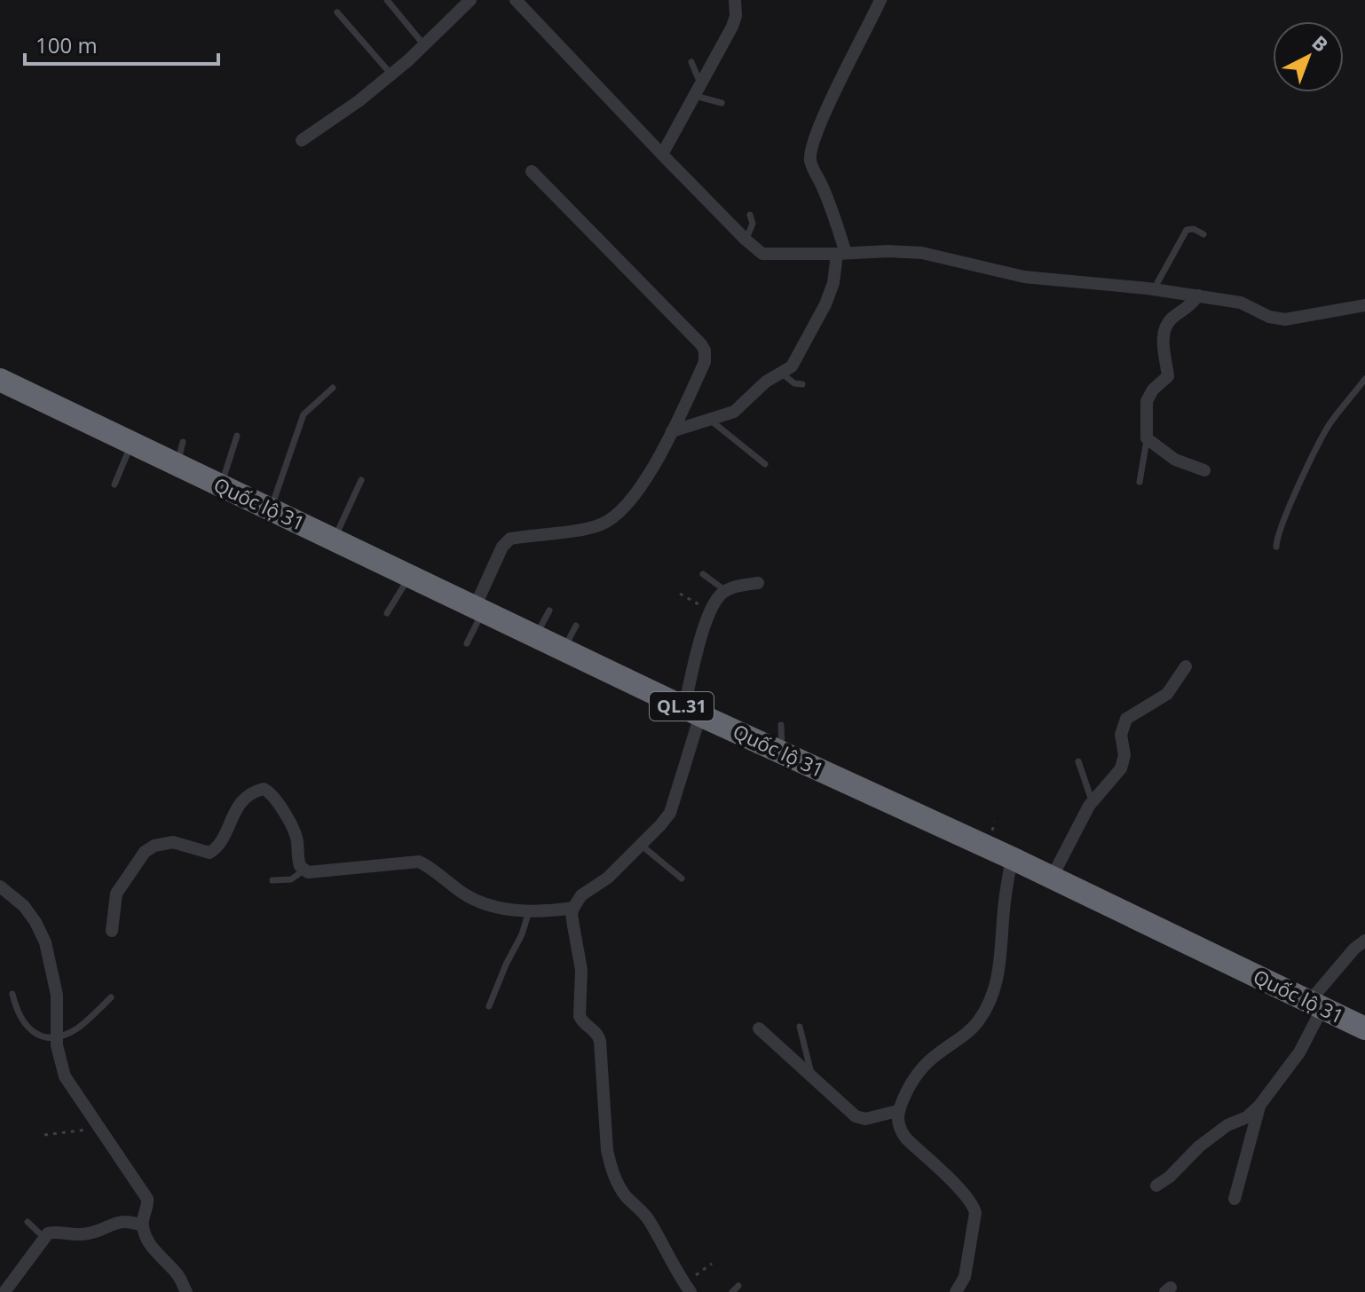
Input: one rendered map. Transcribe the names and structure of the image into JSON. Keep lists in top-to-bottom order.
{
  "streets": {
    "highway": ["Quốc lộ 31", "QL.31"]
  },
  "scale_bar": "100 m",
  "north": "top right"
}
